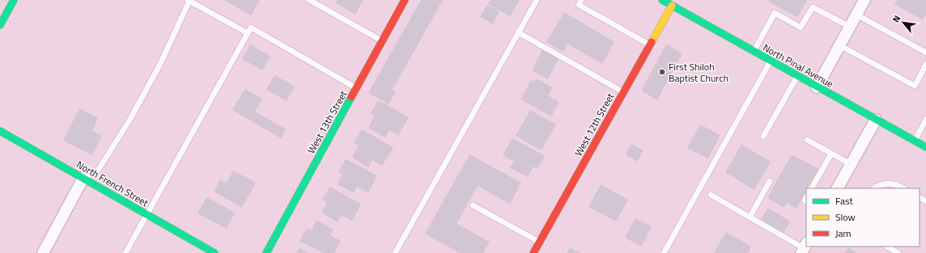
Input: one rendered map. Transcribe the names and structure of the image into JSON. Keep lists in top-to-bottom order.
{
  "streets": {
    "street": [
      "North Pinal Avenue",
      "West 13th Street",
      "West 12th Street",
      "North French Street"
    ]
  },
  "crossings": [
    ["North Pinal Avenue", "West 12th Street"]
  ],
  "places": ["First Shiloh Baptist Church"],
  "legend": ["Fast", "Slow", "Jam"],
  "north": "top left"
}
